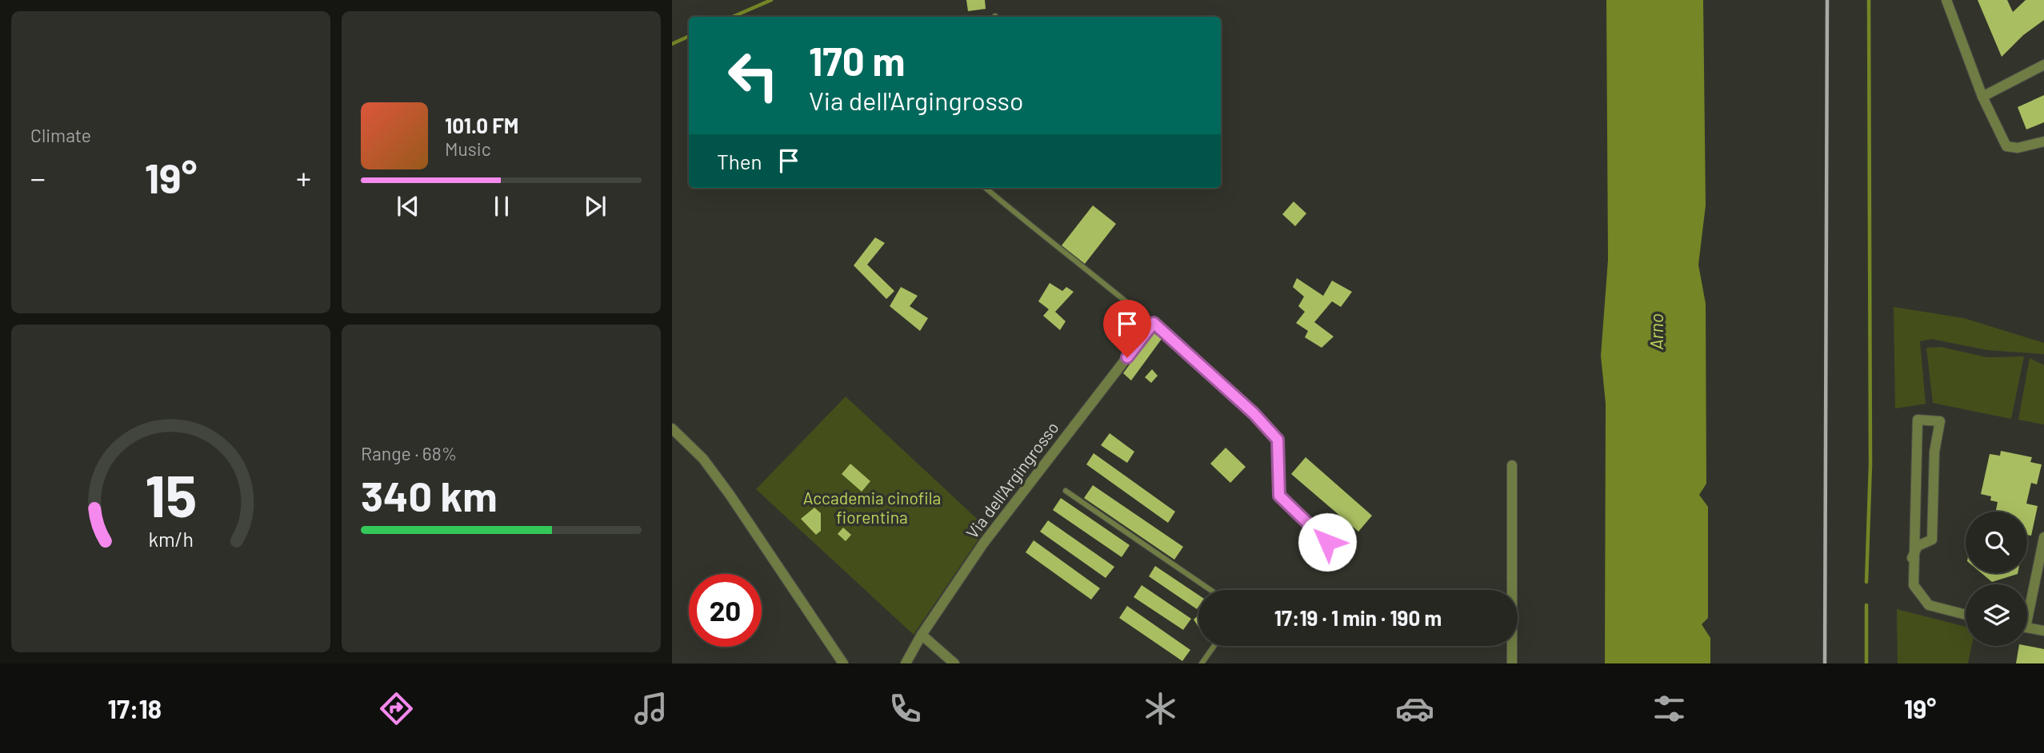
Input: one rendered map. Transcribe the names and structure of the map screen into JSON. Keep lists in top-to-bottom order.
{
  "streets": {
    "street": ["Via dell'Argingrosso"]
  },
  "water": ["Arno"],
  "parks": ["Accademia cinofila fiorentina"],
  "page": {
    "tile": [
      "Climate",
      ["Range · 68%", "340 km"]
    ],
    "turn": ["170 m", "Via dell'Argingrosso"],
    "song": ["101.0 FM", "Music"],
    "then": "Then",
    "heat": ["−", "19°", "+"],
    "limit": "20",
    "trip": "17:19 · 1 min · 190 m",
    "tabs": ["17:18", "19°"],
    "gauge": ["15", "km/h"]
  }
}
